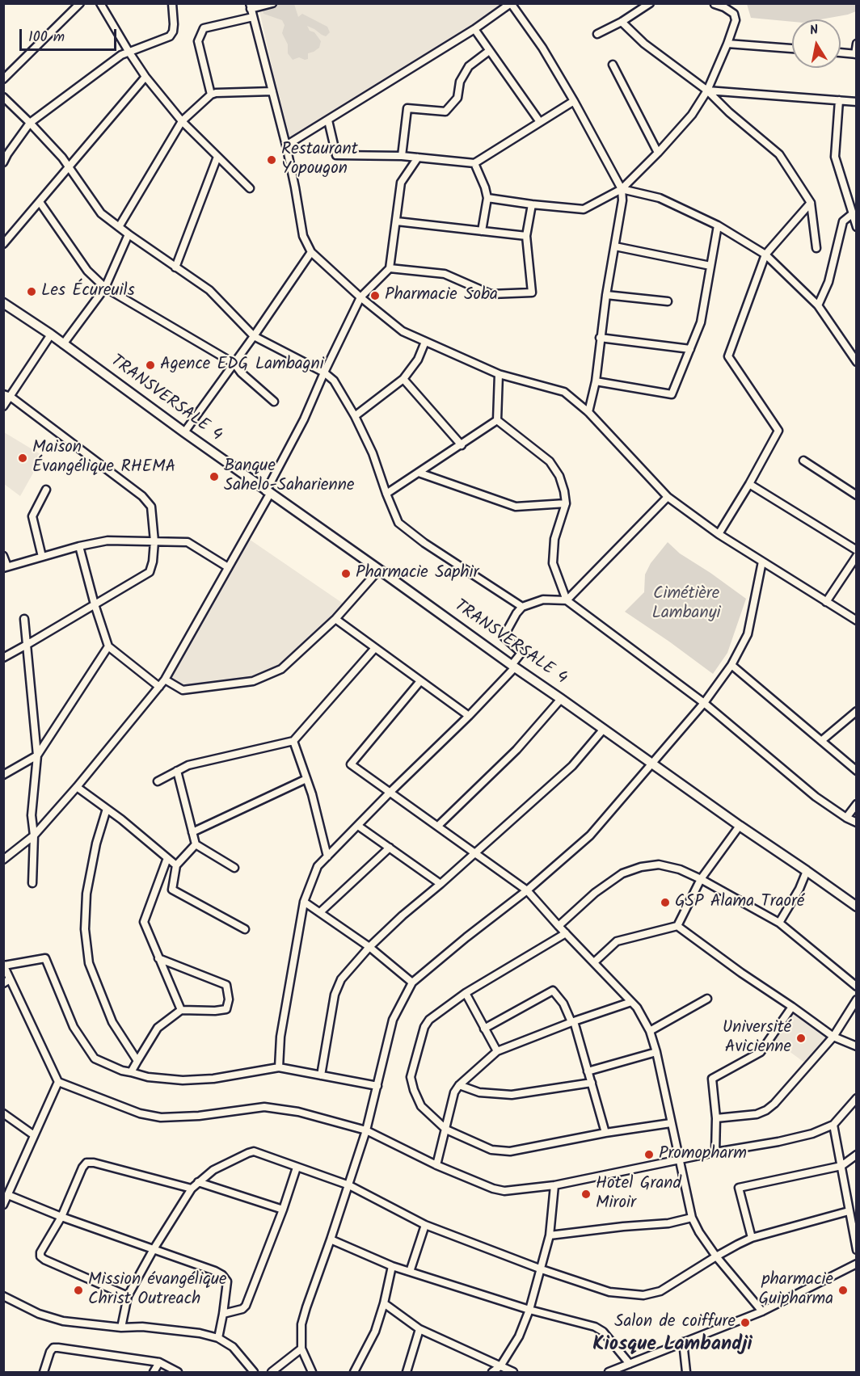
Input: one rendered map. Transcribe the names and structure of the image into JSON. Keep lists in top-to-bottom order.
{
  "streets": {
    "main road": ["TRANSVERSALE 4"]
  },
  "districts": ["Kiosque Lambandji"],
  "parks": ["Cimétière Lambanyi"],
  "places": [
    "Restaurant Yopougon",
    "Les Écureuils",
    "Pharmacie Soba",
    "Agence EDG Lambagni",
    "Maison Évangélique RHEMA",
    "Banque Sahelo-Saharienne",
    "Pharmacie Saphir",
    "GSP Alama Traoré",
    "Université Avicienne",
    "Promopharm",
    "Hotel Grand Miroir",
    "Mission évangélique Christ Outreach",
    "pharmacie Guipharma",
    "Salon de coiffure"
  ],
  "scale_bar": "100 m",
  "north": "top"
}
